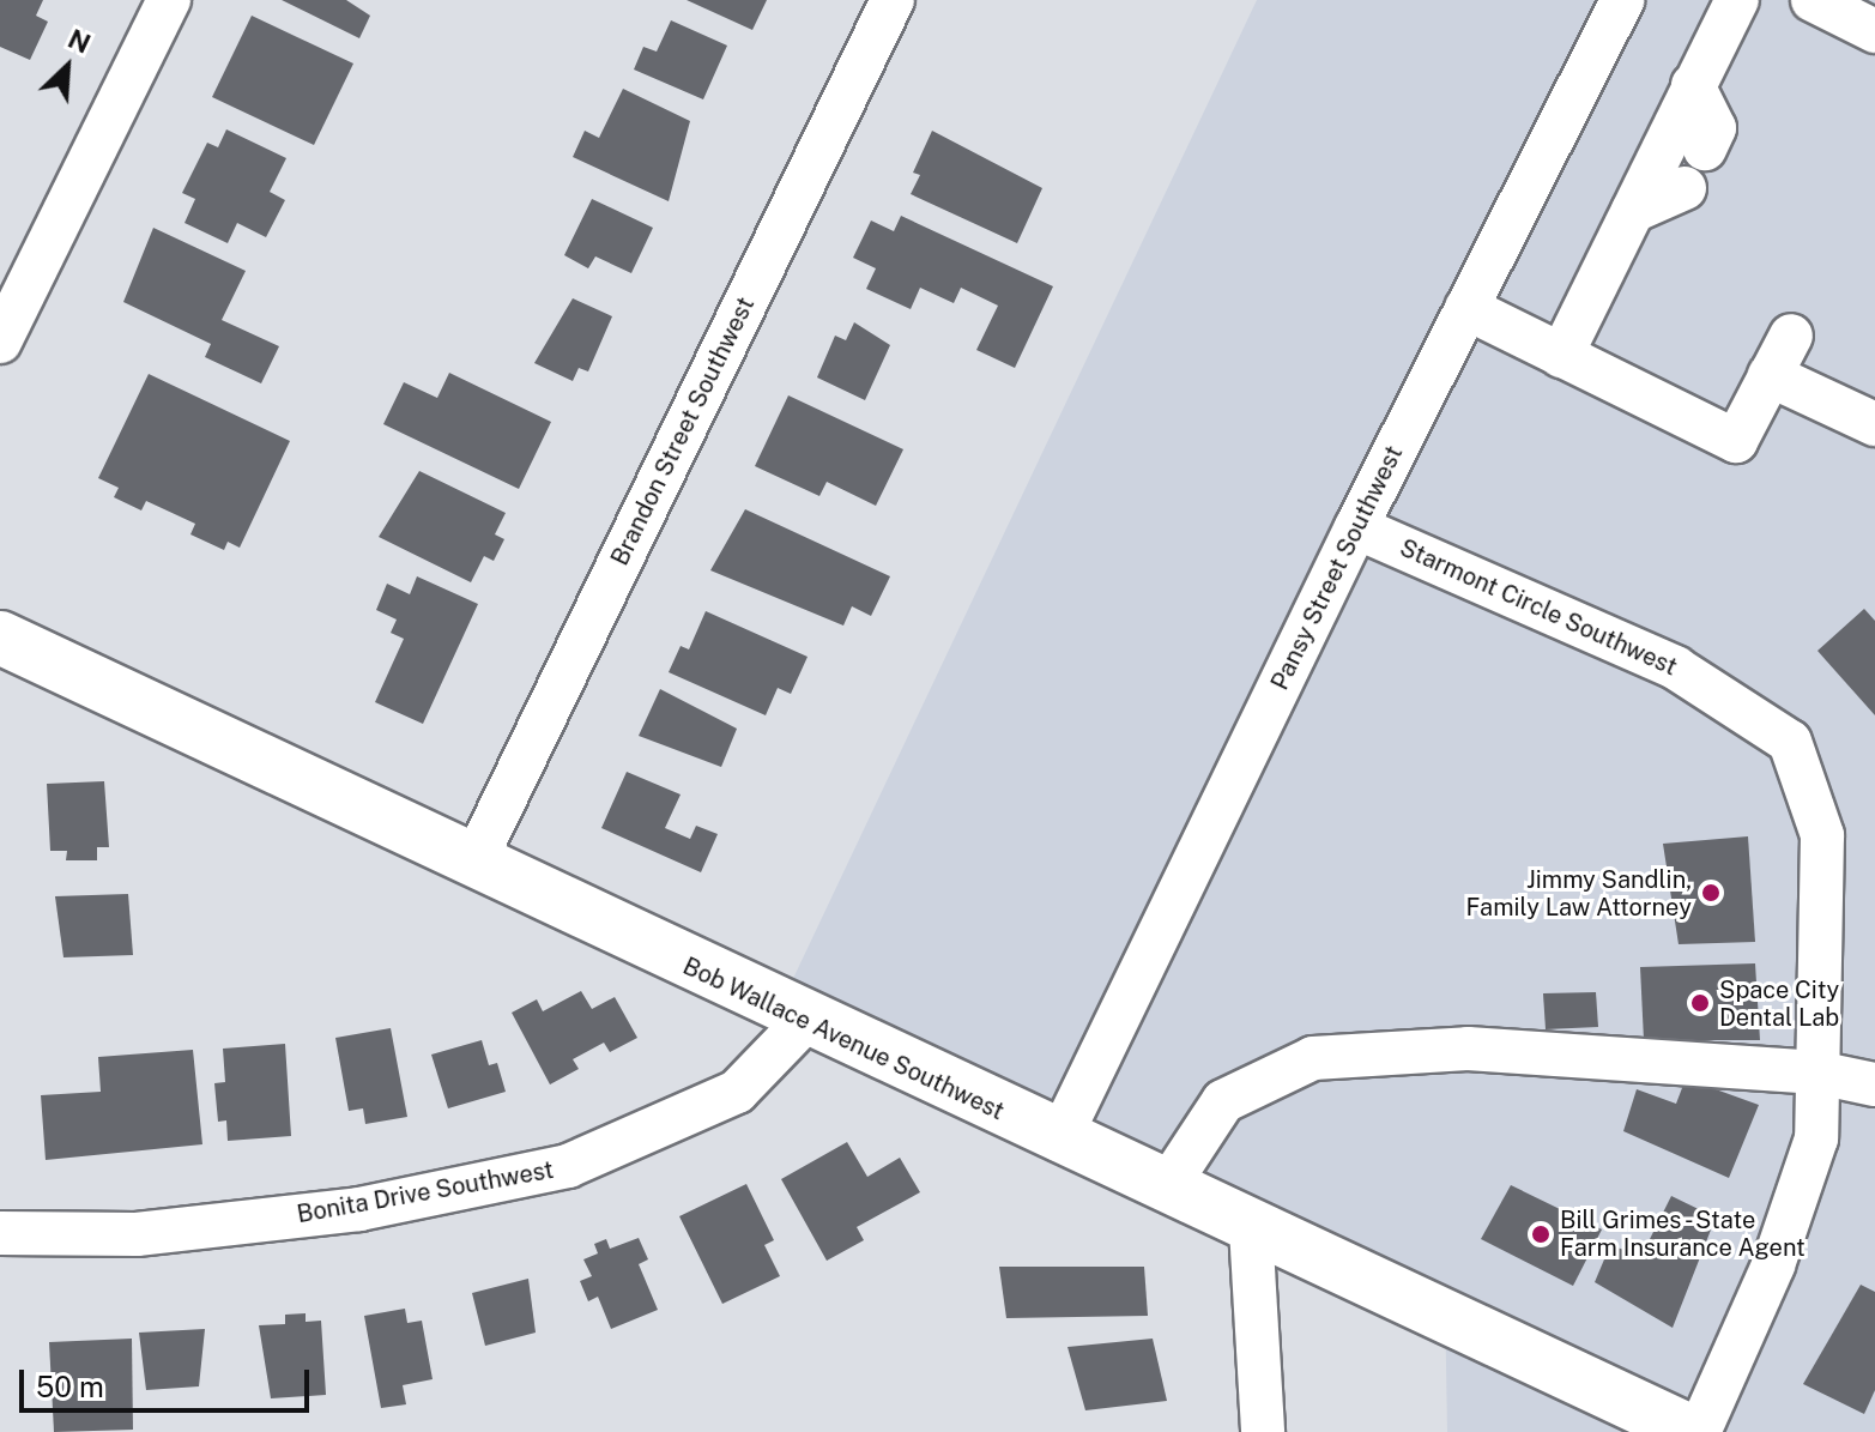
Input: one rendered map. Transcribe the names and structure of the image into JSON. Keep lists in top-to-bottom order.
{
  "streets": {
    "main road": ["Bob Wallace Avenue Southwest"],
    "street": [
      "Brandon Street Southwest",
      "Pansy Street Southwest",
      "Starmont Circle Southwest",
      "Bonita Drive Southwest"
    ]
  },
  "crossings": [
    ["Brandon Street Southwest", "Bob Wallace Avenue Southwest"],
    ["Pansy Street Southwest", "Starmont Circle Southwest"],
    ["Pansy Street Southwest", "Bob Wallace Avenue Southwest"],
    ["Bob Wallace Avenue Southwest", "Bonita Drive Southwest"]
  ],
  "places": ["Jimmy Sandlin, Family Law Attorney", "Space City Dental Lab", "Bill Grimes - State Farm Insurance Agent"],
  "scale_bar": "50 m",
  "north": "top right"
}
